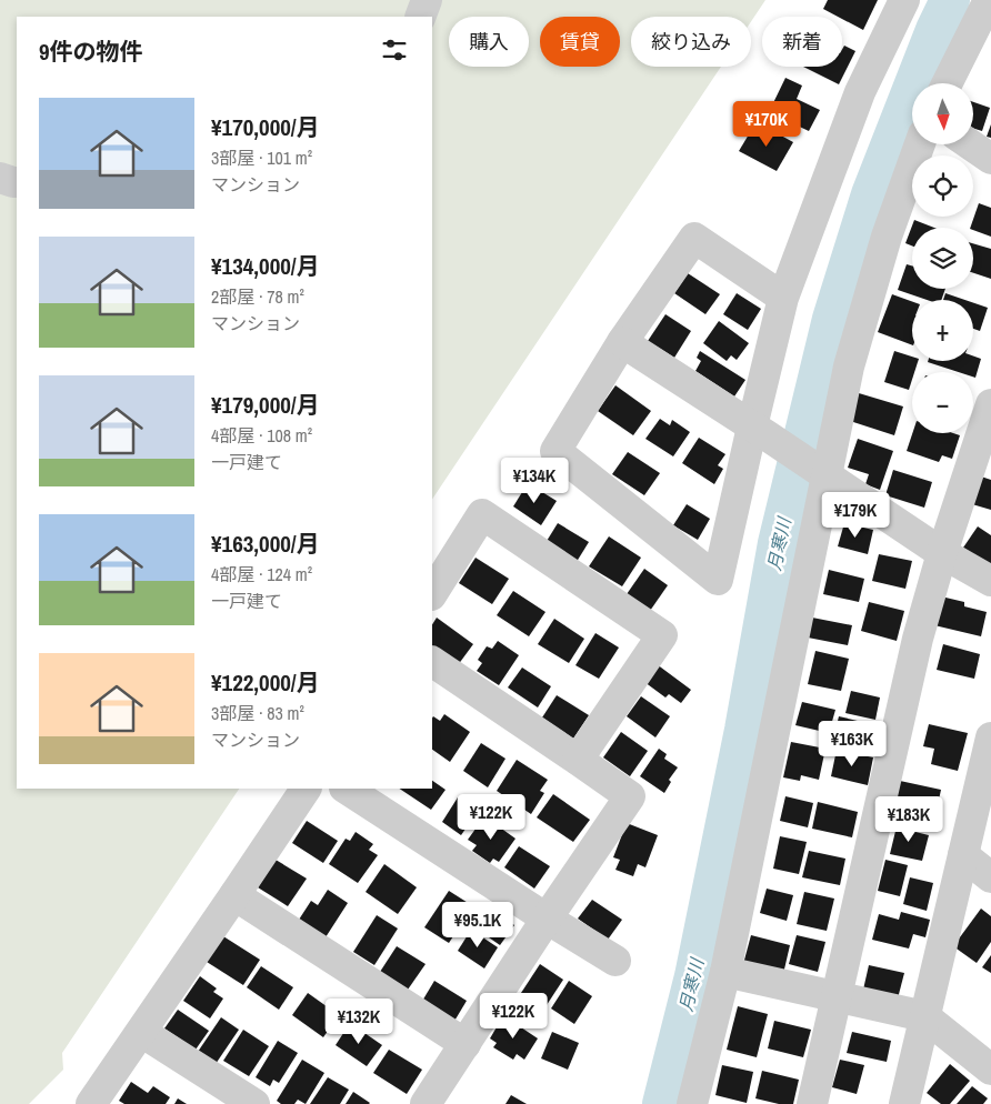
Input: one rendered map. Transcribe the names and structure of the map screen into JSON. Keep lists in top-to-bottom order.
{
  "water": ["月寒川"],
  "north": "bottom",
  "page": {
    "chip": [
      "購入",
      "賃貸",
      "絞り込み",
      "新着"
    ],
    "heading": "9件の物件",
    "map_buttons": ["+", "−"],
    "list": [
      {
        "name": "¥170,000/月",
        "note": "3部屋 · 101 m² · マンション"
      },
      {
        "name": "¥134,000/月",
        "note": "2部屋 · 78 m² · マンション"
      },
      {
        "name": "¥179,000/月",
        "note": "4部屋 · 108 m² · 一戸建て"
      },
      {
        "name": "¥163,000/月",
        "note": "4部屋 · 124 m² · 一戸建て"
      },
      {
        "name": "¥122,000/月",
        "note": "3部屋 · 83 m² · マンション"
      }
    ],
    "price": [
      "¥170K",
      "¥134K",
      "¥179K",
      "¥163K",
      "¥122K",
      "¥183K",
      "¥95.1K",
      "¥122K",
      "¥132K"
    ]
  }
}
